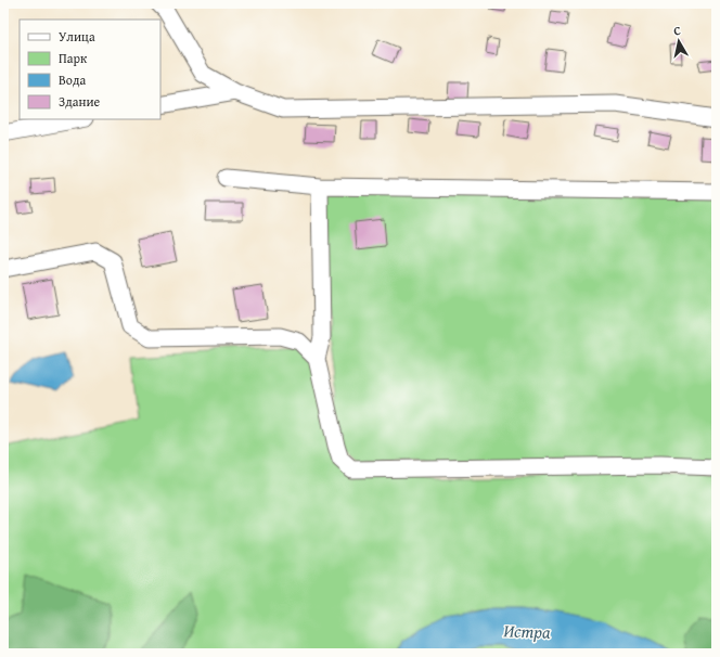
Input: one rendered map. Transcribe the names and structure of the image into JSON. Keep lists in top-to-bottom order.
{
  "water": ["Истра"],
  "legend": [
    "Улица",
    "Парк",
    "Вода",
    "Здание"
  ],
  "north": "top"
}
